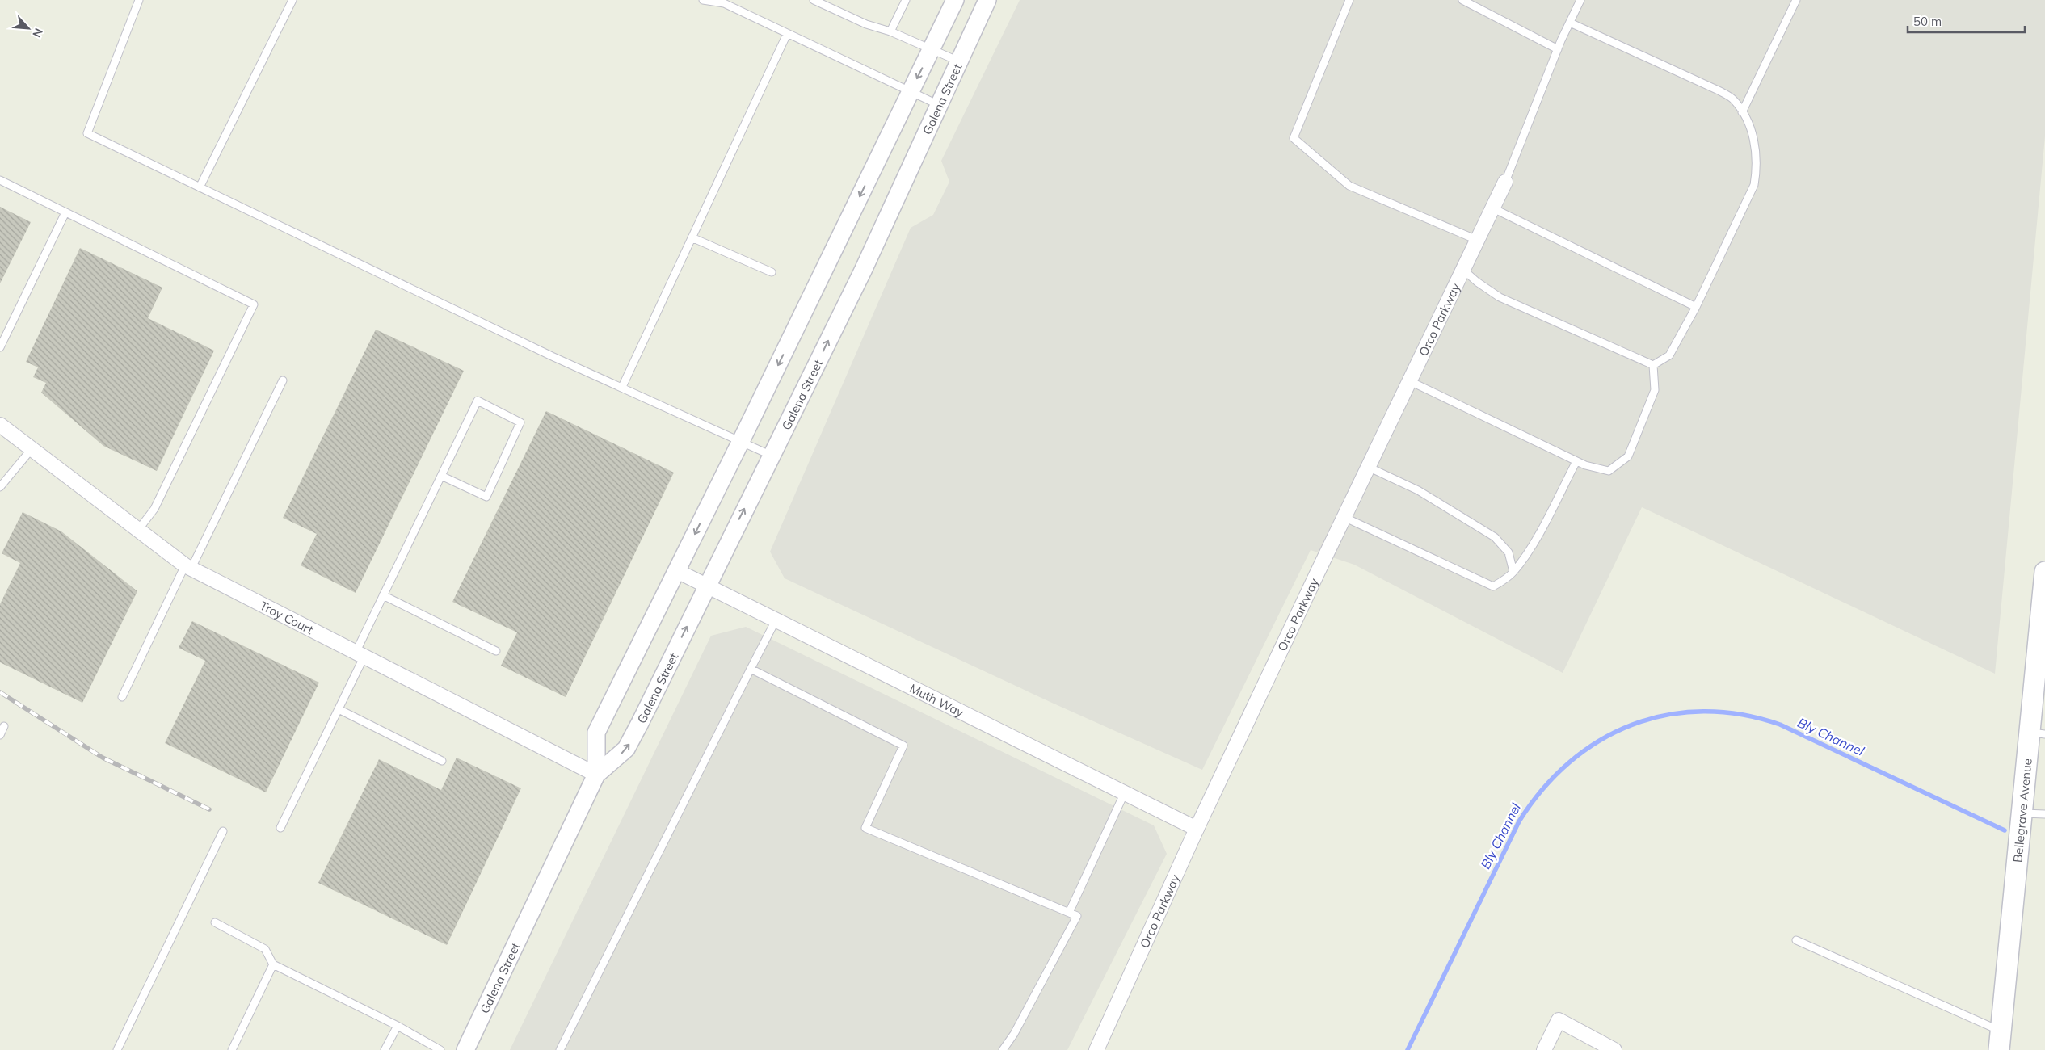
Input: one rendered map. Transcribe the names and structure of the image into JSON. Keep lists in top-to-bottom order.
{
  "streets": {
    "main road": ["Bellegrave Avenue"],
    "street": [
      "Galena Street",
      "Orco Parkway",
      "Troy Court",
      "Muth Way"
    ]
  },
  "crossings": [
    ["Galena Street", "Troy Court"],
    ["Galena Street", "Muth Way"],
    ["Orco Parkway", "Muth Way"]
  ],
  "water": ["Bly Channel"],
  "scale_bar": "50 m",
  "north": "bottom right"
}
